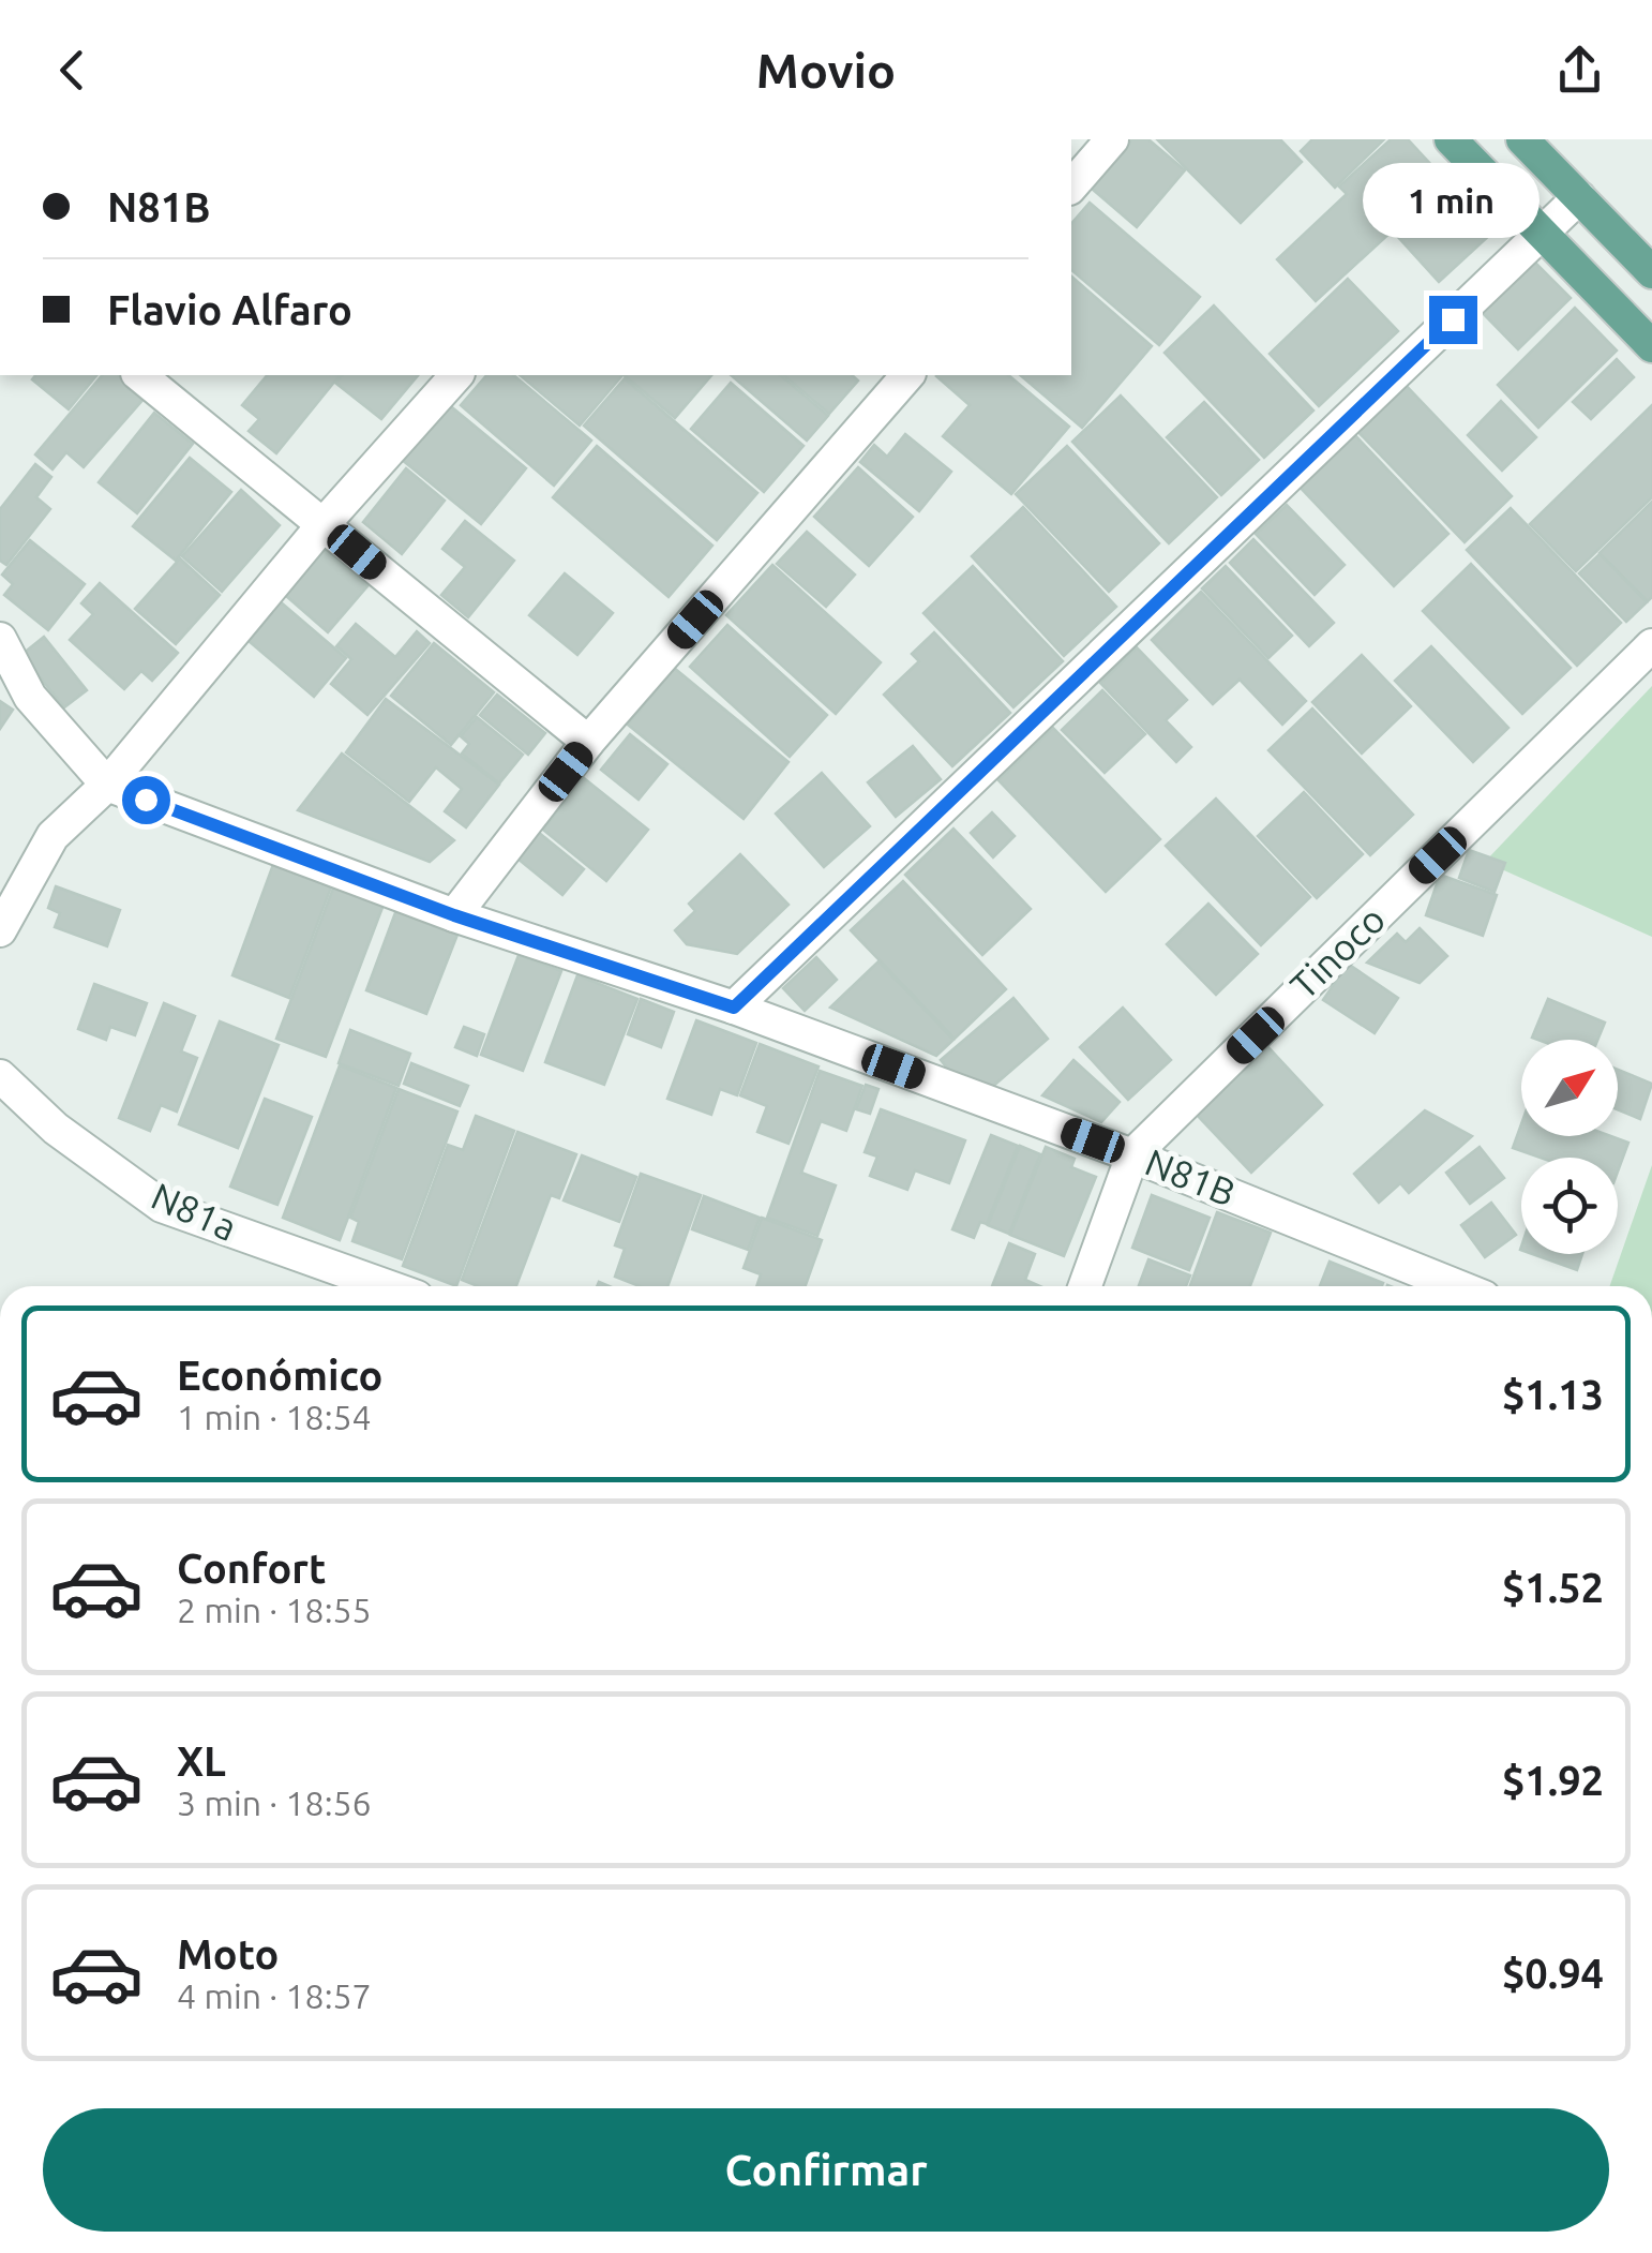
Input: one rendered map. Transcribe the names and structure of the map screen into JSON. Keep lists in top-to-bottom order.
{
  "streets": {
    "street": ["Tinoco", "N81B", "N81a"]
  },
  "crossings": [
    ["Tinoco", "N81B"]
  ],
  "north": "top right",
  "page": {
    "header": "Movio",
    "banner": ["N81B", "Flavio Alfaro"],
    "bubble": "1 min",
    "list": [
      {
        "name": "Económico",
        "note": "1 min · 18:54",
        "value": "$1.13"
      },
      {
        "name": "Confort",
        "note": "2 min · 18:55",
        "value": "$1.52"
      },
      {
        "name": "XL",
        "note": "3 min · 18:56",
        "value": "$1.92"
      },
      {
        "name": "Moto",
        "note": "4 min · 18:57",
        "value": "$0.94"
      }
    ],
    "buttons": "Confirmar"
  }
}
